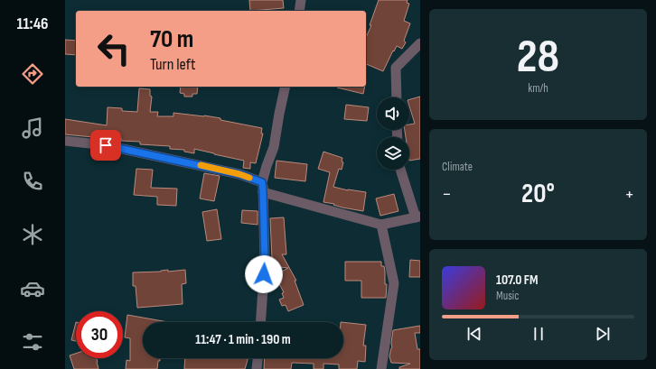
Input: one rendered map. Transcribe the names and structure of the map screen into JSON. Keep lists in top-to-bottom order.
{
  "page": {
    "tabs": "11:46",
    "tile": [
      ["28", "km/h"],
      "Climate"
    ],
    "turn": ["70 m", "Turn left"],
    "heat": ["−", "20°", "+"],
    "song": ["107.0 FM", "Music"],
    "limit": "30",
    "trip": "11:47 · 1 min · 190 m"
  }
}
